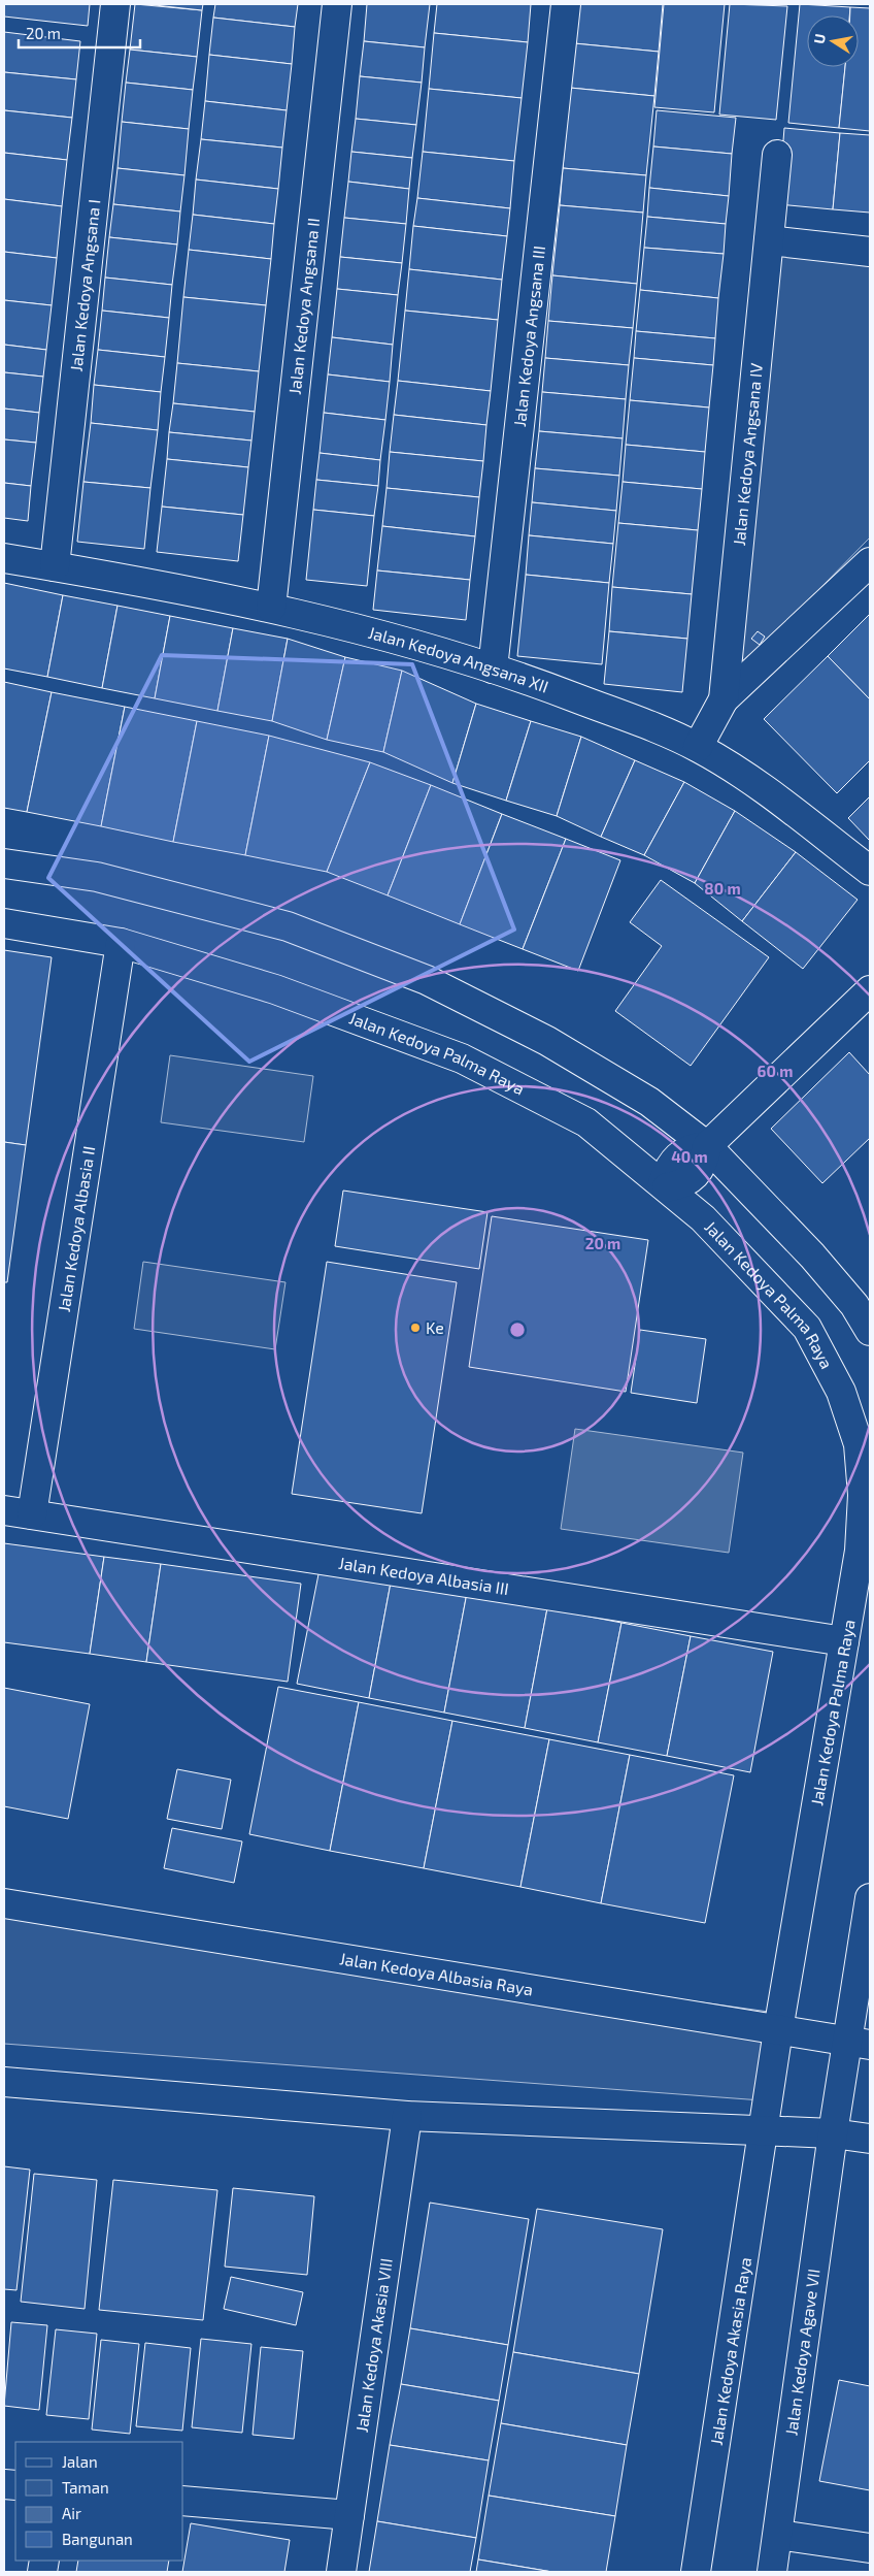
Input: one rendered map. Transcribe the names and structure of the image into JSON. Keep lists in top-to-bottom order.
{
  "streets": {
    "street": [
      "Jalan Kedoya Angsana I",
      "Jalan Kedoya Angsana II",
      "Jalan Kedoya Angsana III",
      "Jalan Kedoya Angsana IV",
      "Jalan Kedoya Angsana XII",
      "Jalan Kedoya Palma Raya",
      "Jalan Kedoya Albasia II",
      "Jalan Kedoya Albasia III",
      "Jalan Kedoya Albasia Raya",
      "Jalan Kedoya Akasia VIII",
      "Jalan Kedoya Akasia Raya",
      "Jalan Kedoya Agave VII"
    ]
  },
  "crossings": [
    ["Jalan Kedoya Angsana I", "Jalan Kedoya Angsana XII"],
    ["Jalan Kedoya Angsana II", "Jalan Kedoya Angsana XII"],
    ["Jalan Kedoya Angsana III", "Jalan Kedoya Angsana XII"],
    ["Jalan Kedoya Angsana IV", "Jalan Kedoya Angsana XII"],
    ["Jalan Kedoya Palma Raya", "Jalan Kedoya Albasia II"],
    ["Jalan Kedoya Palma Raya", "Jalan Kedoya Albasia III"],
    ["Jalan Kedoya Palma Raya", "Jalan Kedoya Albasia Raya"],
    ["Jalan Kedoya Palma Raya", "Jalan Kedoya Akasia Raya"],
    ["Jalan Kedoya Albasia II", "Jalan Kedoya Albasia III"]
  ],
  "places": ["Ke"],
  "legend": [
    "Jalan",
    "Taman",
    "Air",
    "Bangunan"
  ],
  "scale_bar": "20 m",
  "north": "left",
  "rings": [
    "80 m",
    "60 m",
    "40 m",
    "20 m"
  ]
}
